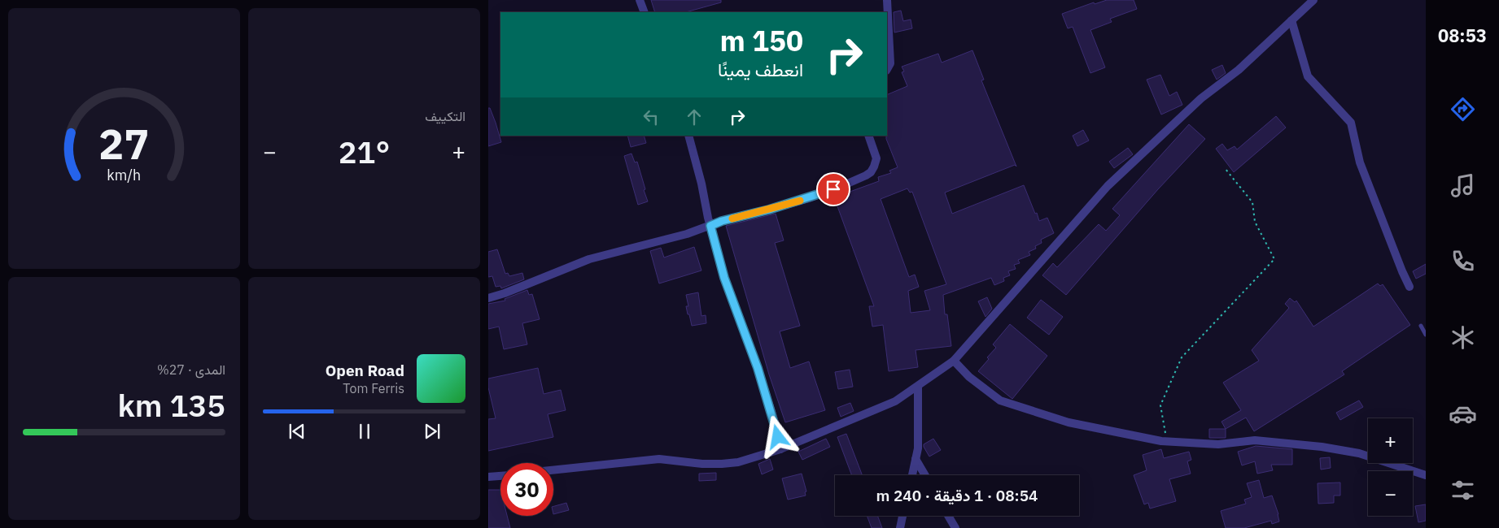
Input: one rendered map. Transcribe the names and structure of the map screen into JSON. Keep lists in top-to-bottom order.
{
  "page": {
    "tabs": "08:53",
    "tile": [
      "التكييف",
      ["المدى · 27%", "135 km"]
    ],
    "turn": ["150 m", "انعطف يمينًا"],
    "heat": ["−", "21°", "+"],
    "song": ["Open Road", "Tom Ferris"],
    "map_buttons": ["+", "−"],
    "limit": "30",
    "trip": "08:54 · 1 دقيقة · 240 m",
    "gauge": ["27", "km/h"]
  }
}
